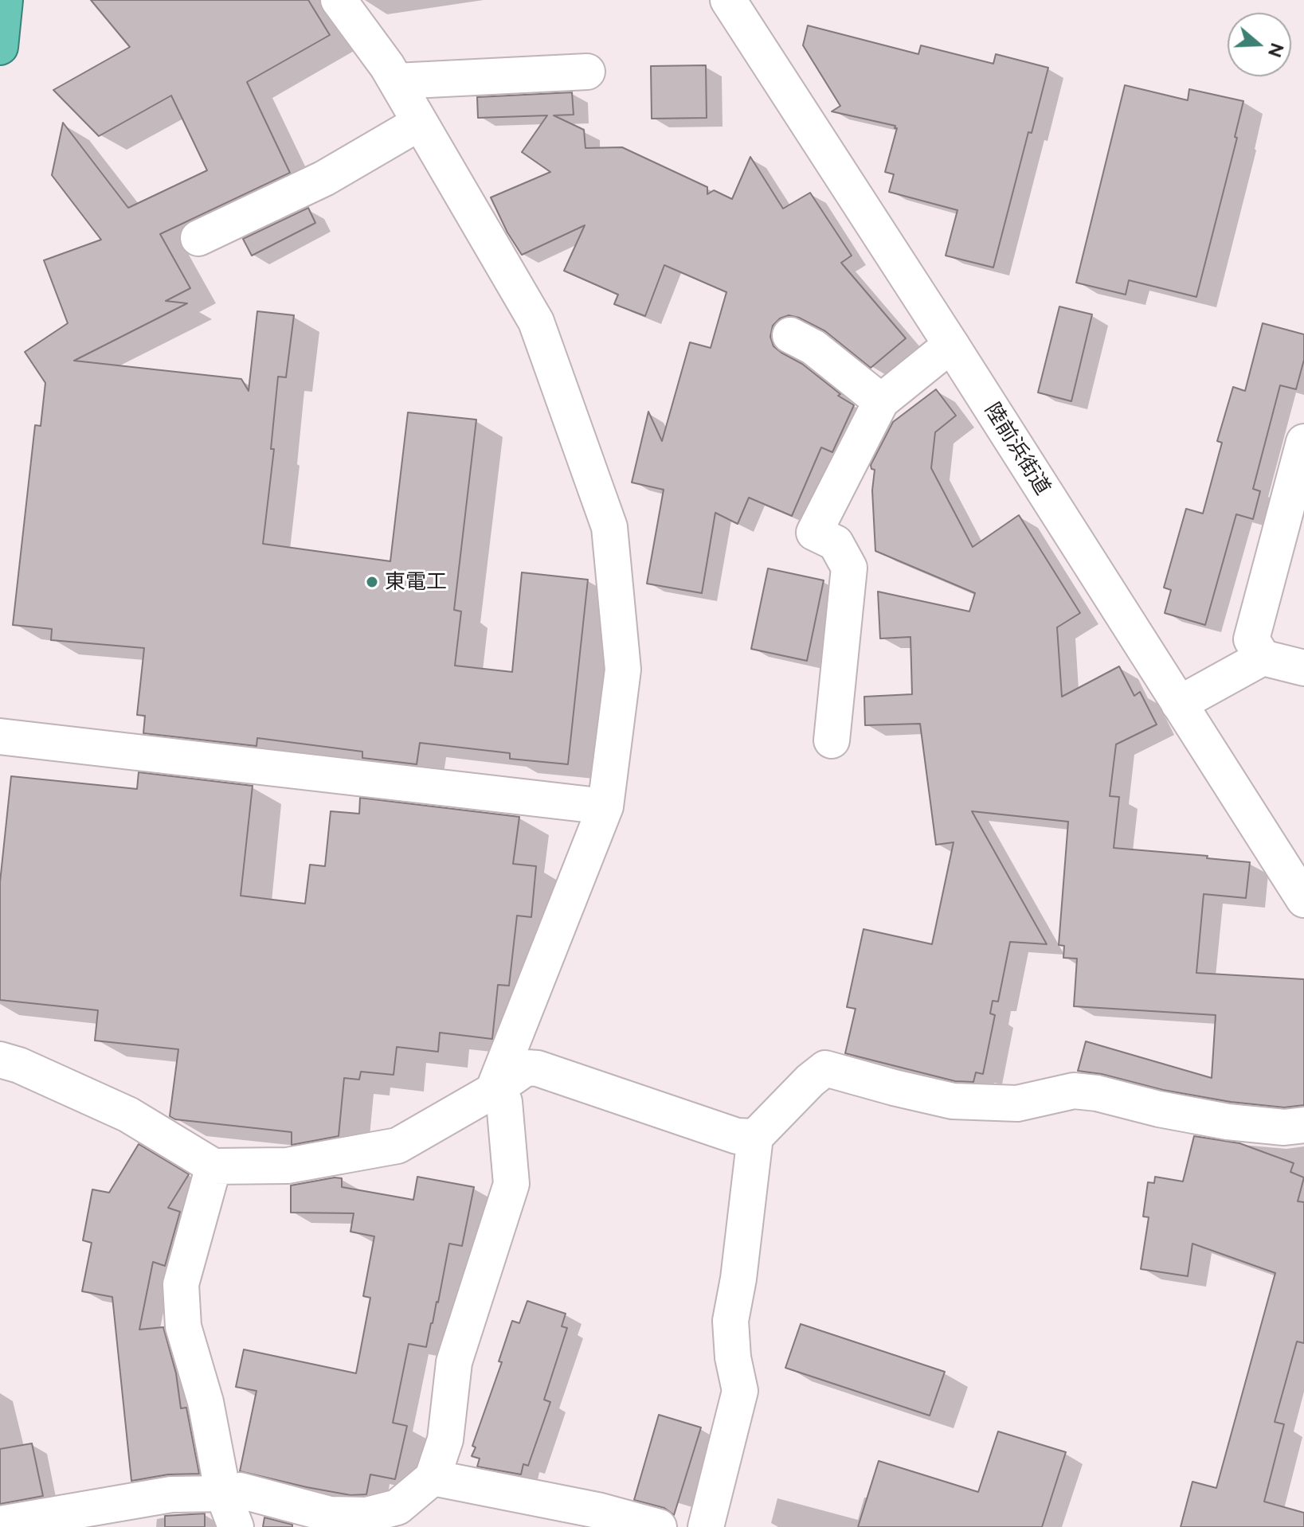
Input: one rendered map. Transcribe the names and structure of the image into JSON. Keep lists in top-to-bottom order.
{
  "streets": {
    "street": ["陸前浜街道"]
  },
  "places": ["東電工"],
  "north": "right"
}
